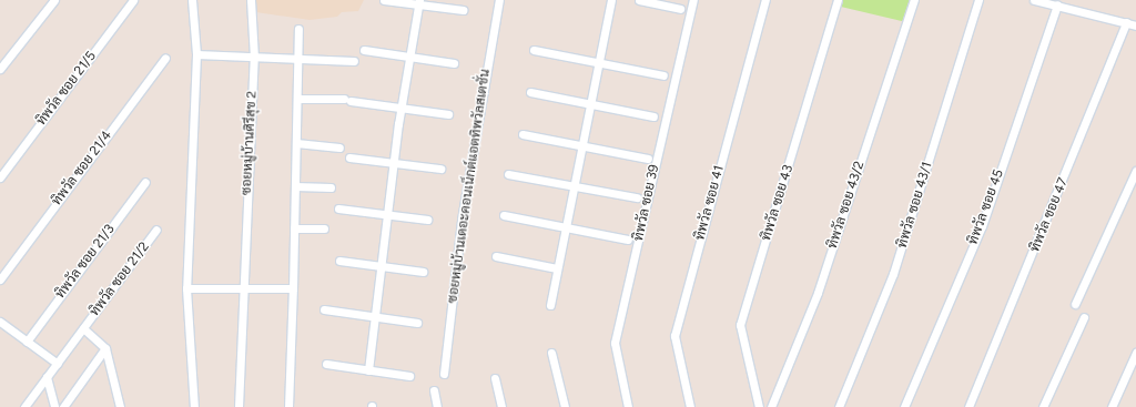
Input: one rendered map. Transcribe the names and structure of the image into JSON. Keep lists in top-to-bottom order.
{
  "streets": {
    "street": [
      "ทิพวัล ซอย 21/5",
      "ซอยหมู่บ้านศิรีสุข 2",
      "ทิพวัล ซอย 21/4",
      "ซอยหมู่บ้านเดอะคอนเน็กต์แอตทิพวัลสเตชั่น",
      "ทิพวัล ซอย 39",
      "ทิพวัล ซอย 41",
      "ทิพวัล ซอย 43",
      "ทิพวัล ซอย 43/2",
      "ทิพวัล ซอย 43/1",
      "ทิพวัล ซอย 45",
      "ทิพวัล ซอย 47",
      "ทิพวัล ซอย 21/3",
      "ทิพวัล ซอย 21/2"
    ]
  }
}
